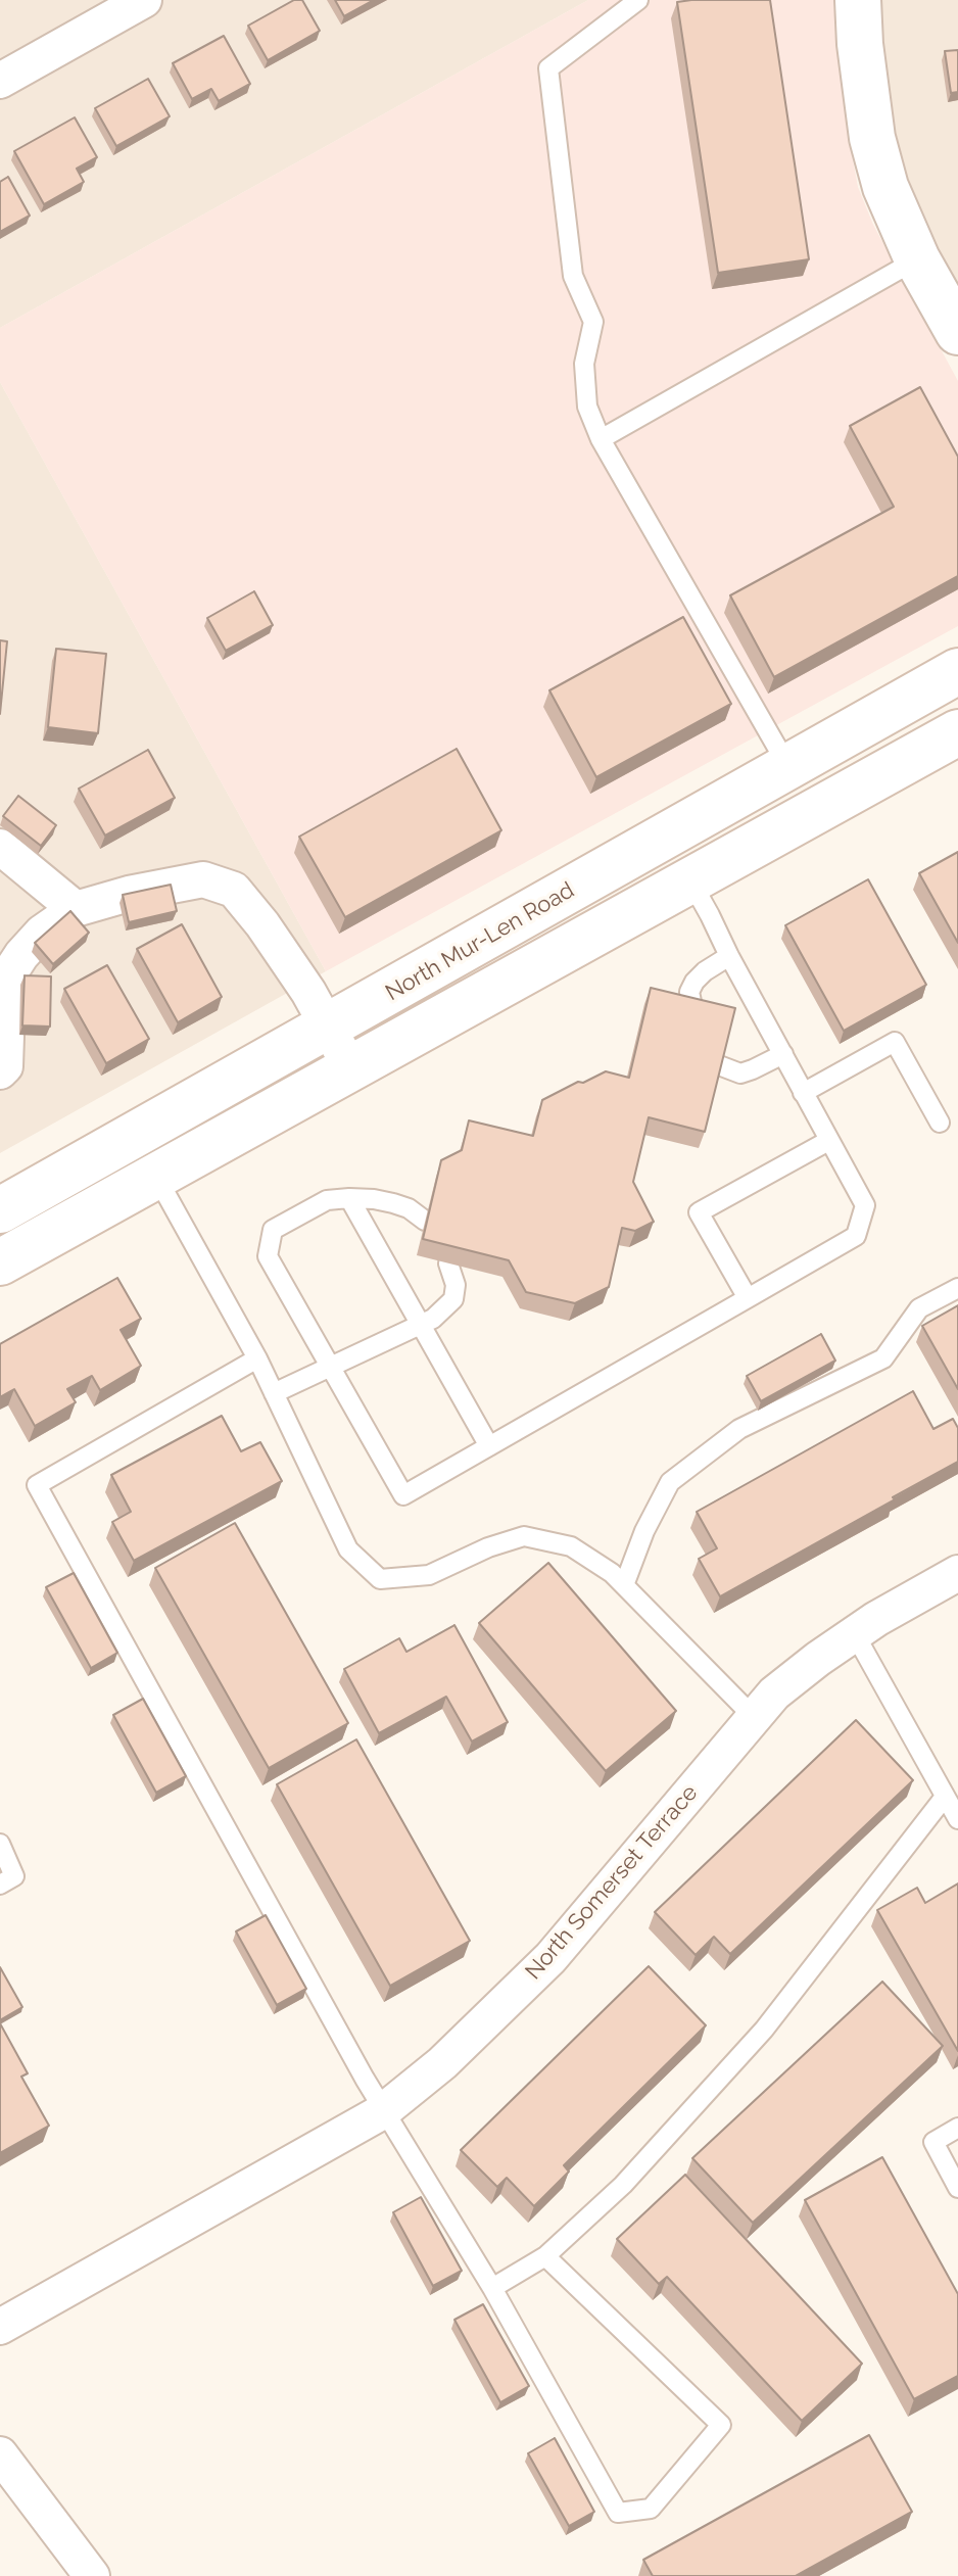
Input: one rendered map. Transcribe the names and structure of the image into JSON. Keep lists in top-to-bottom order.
{
  "streets": {
    "main road": ["North Mur-Len Road"],
    "street": ["North Somerset Terrace"]
  }
}
